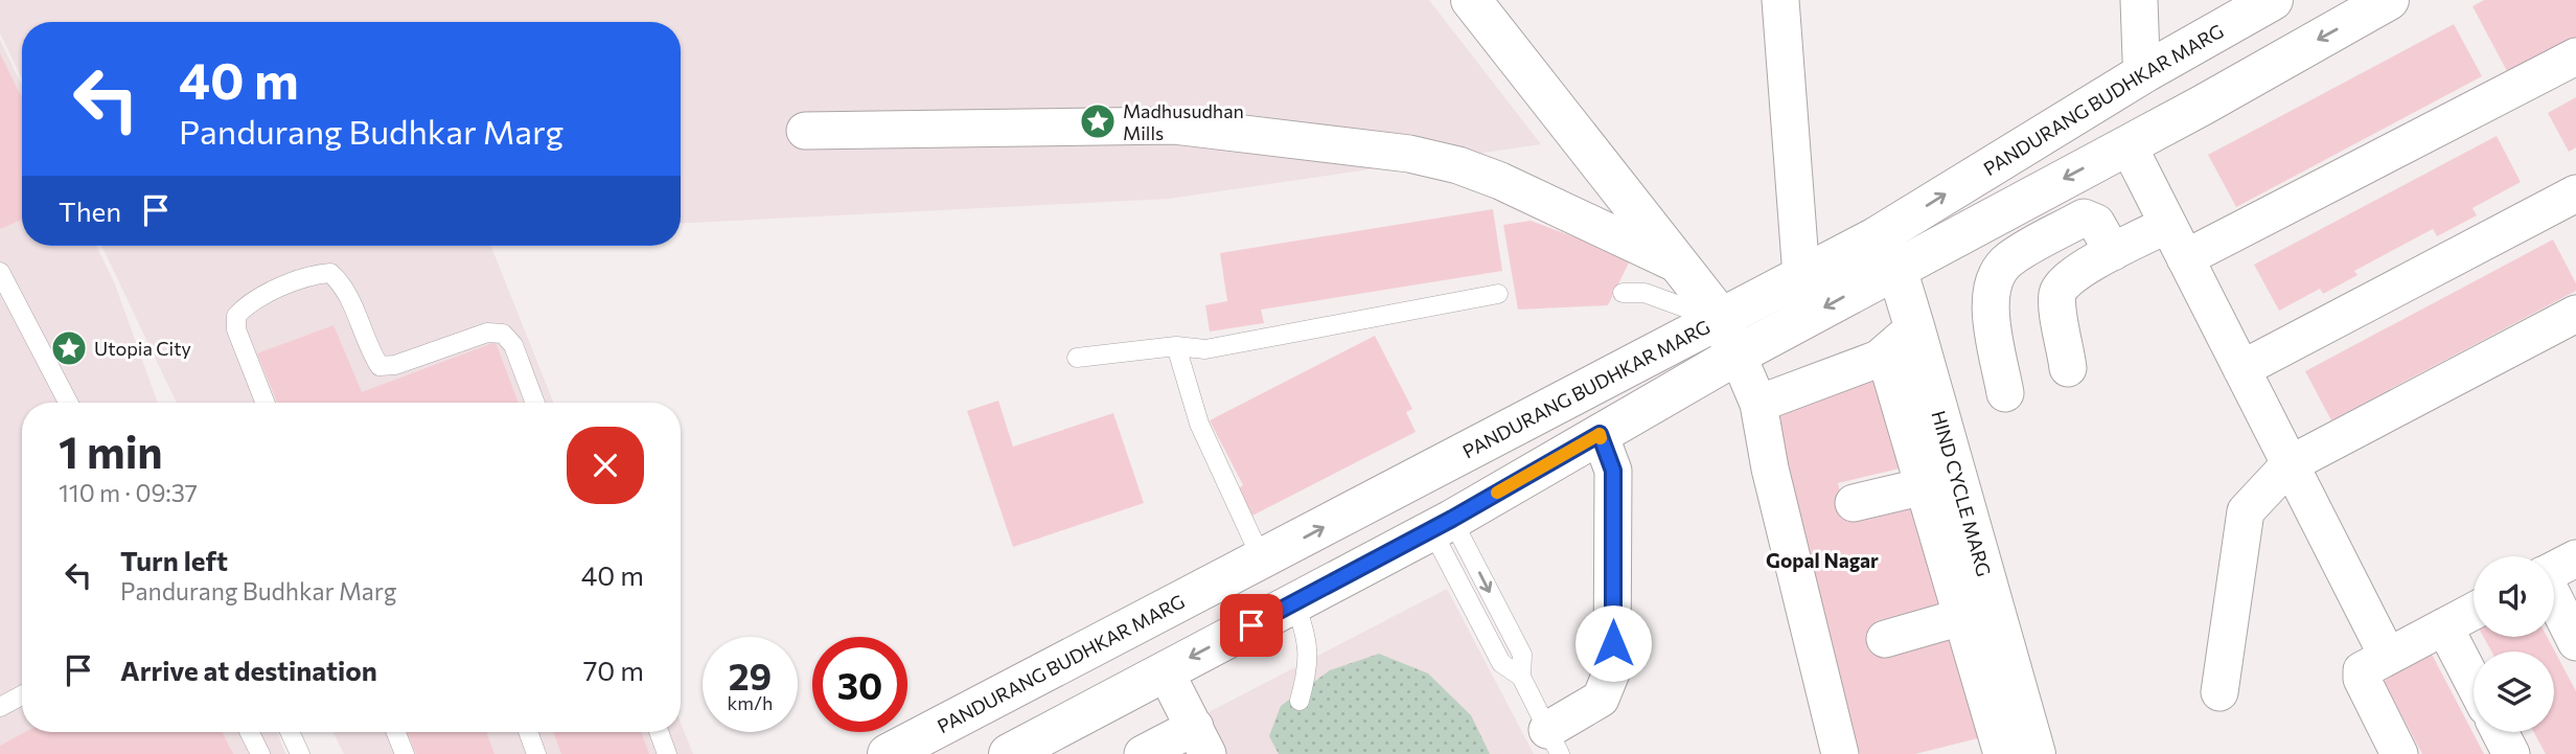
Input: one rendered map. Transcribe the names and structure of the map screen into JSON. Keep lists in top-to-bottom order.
{
  "streets": {
    "main road": ["PANDURANG BUDHKAR MARG", "HIND CYCLE MARG"]
  },
  "crossings": [
    ["PANDURANG BUDHKAR MARG", "HIND CYCLE MARG"]
  ],
  "districts": ["Gopal Nagar"],
  "places": {
    "place": ["Madhusudhan Mills", "Utopia City"]
  },
  "page": {
    "turn": ["40 m", "Pandurang Budhkar Marg"],
    "then": "Then",
    "heading": ["1 min", "110 m · 09:37"],
    "list": [
      {
        "name": "Turn left",
        "note": "Pandurang Budhkar Marg",
        "value": "40 m"
      },
      {
        "name": "Arrive at destination",
        "value": "70 m"
      }
    ],
    "speed": "29 km/h",
    "limit": "30"
  }
}
